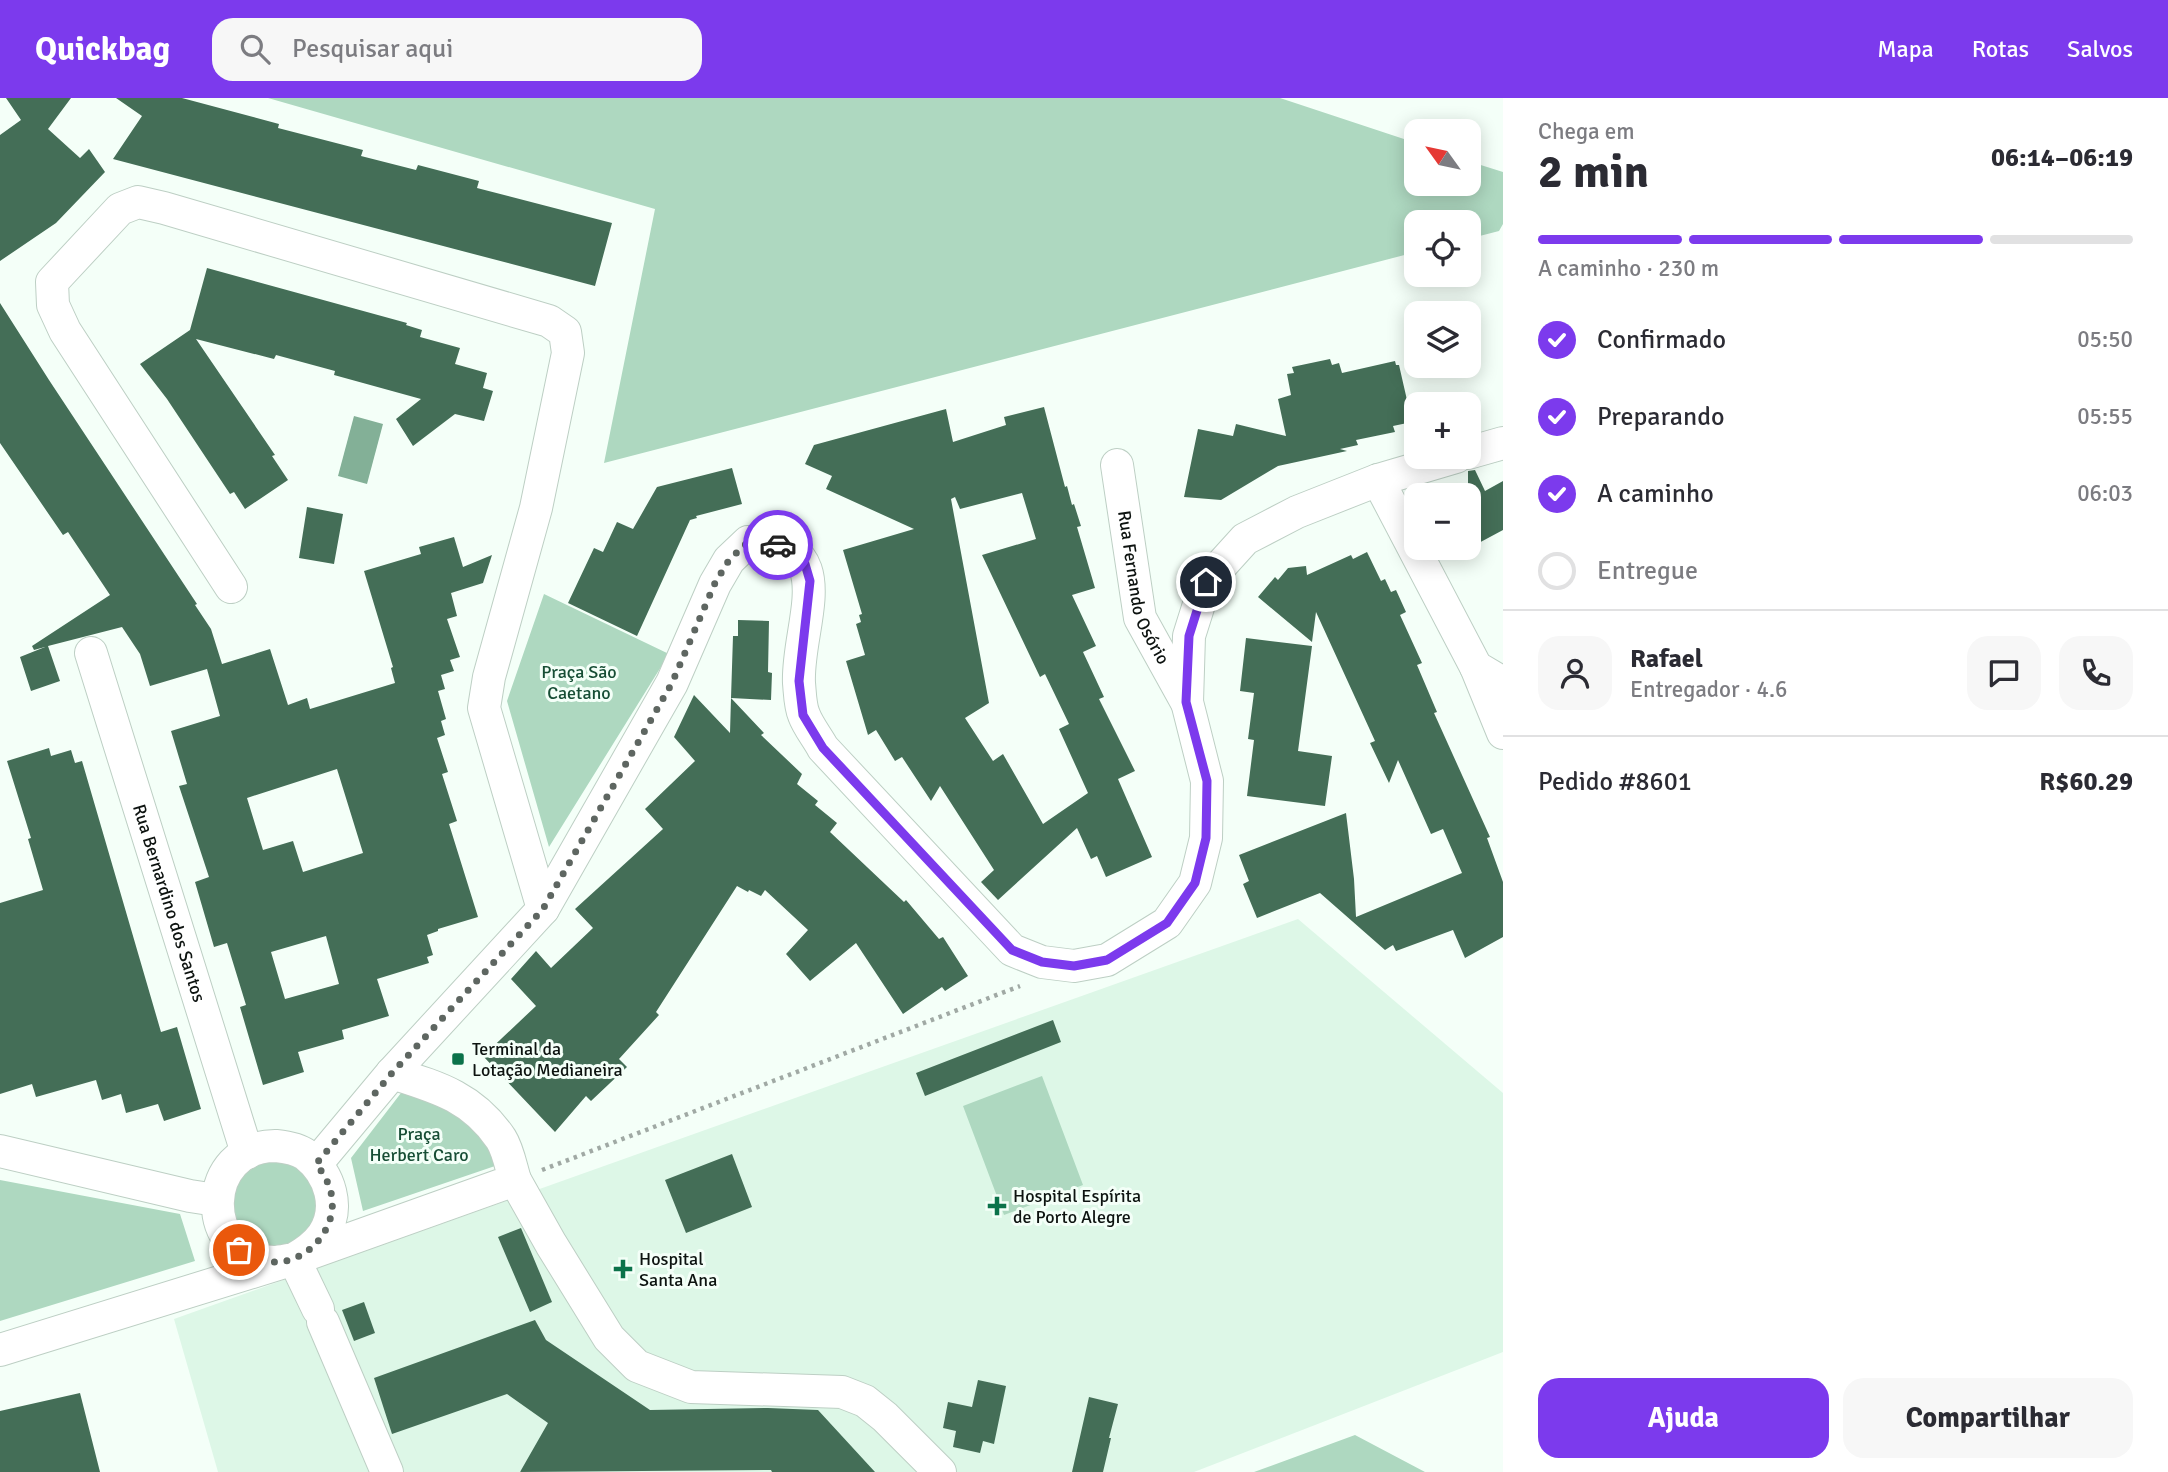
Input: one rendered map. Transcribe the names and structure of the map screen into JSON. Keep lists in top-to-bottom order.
{
  "streets": {
    "street": ["Rua Fernando Osório", "Rua Bernardino dos Santos"]
  },
  "crossings": [
    ["Rua Fernando Osório", "Rua Bernardino dos Santos"]
  ],
  "parks": ["Praça São Caetano", "Praça Herbert Caro"],
  "places": {
    "transit": ["Terminal da Lotação Medianeira"],
    "health": ["Hospital Espírita de Porto Alegre", "Hospital Santa Ana"]
  },
  "north": "top left",
  "page": {
    "header": "Quickbag",
    "search": "Pesquisar aqui",
    "nav": ["Mapa", "Rotas", "Salvos"],
    "heading": ["2 min", "Chega em", "06:14–06:19"],
    "panel": [
      "Rafael",
      "Entregador · 4.6",
      "Pedido #8601",
      "R$60.29"
    ],
    "map_buttons": ["+", "−"],
    "bar": "A caminho · 230 m",
    "list": [
      ["Confirmado", "05:50"],
      ["Preparando", "05:55"],
      ["A caminho", "06:03"],
      "Entregue"
    ],
    "buttons": ["Ajuda", "Compartilhar"]
  }
}
